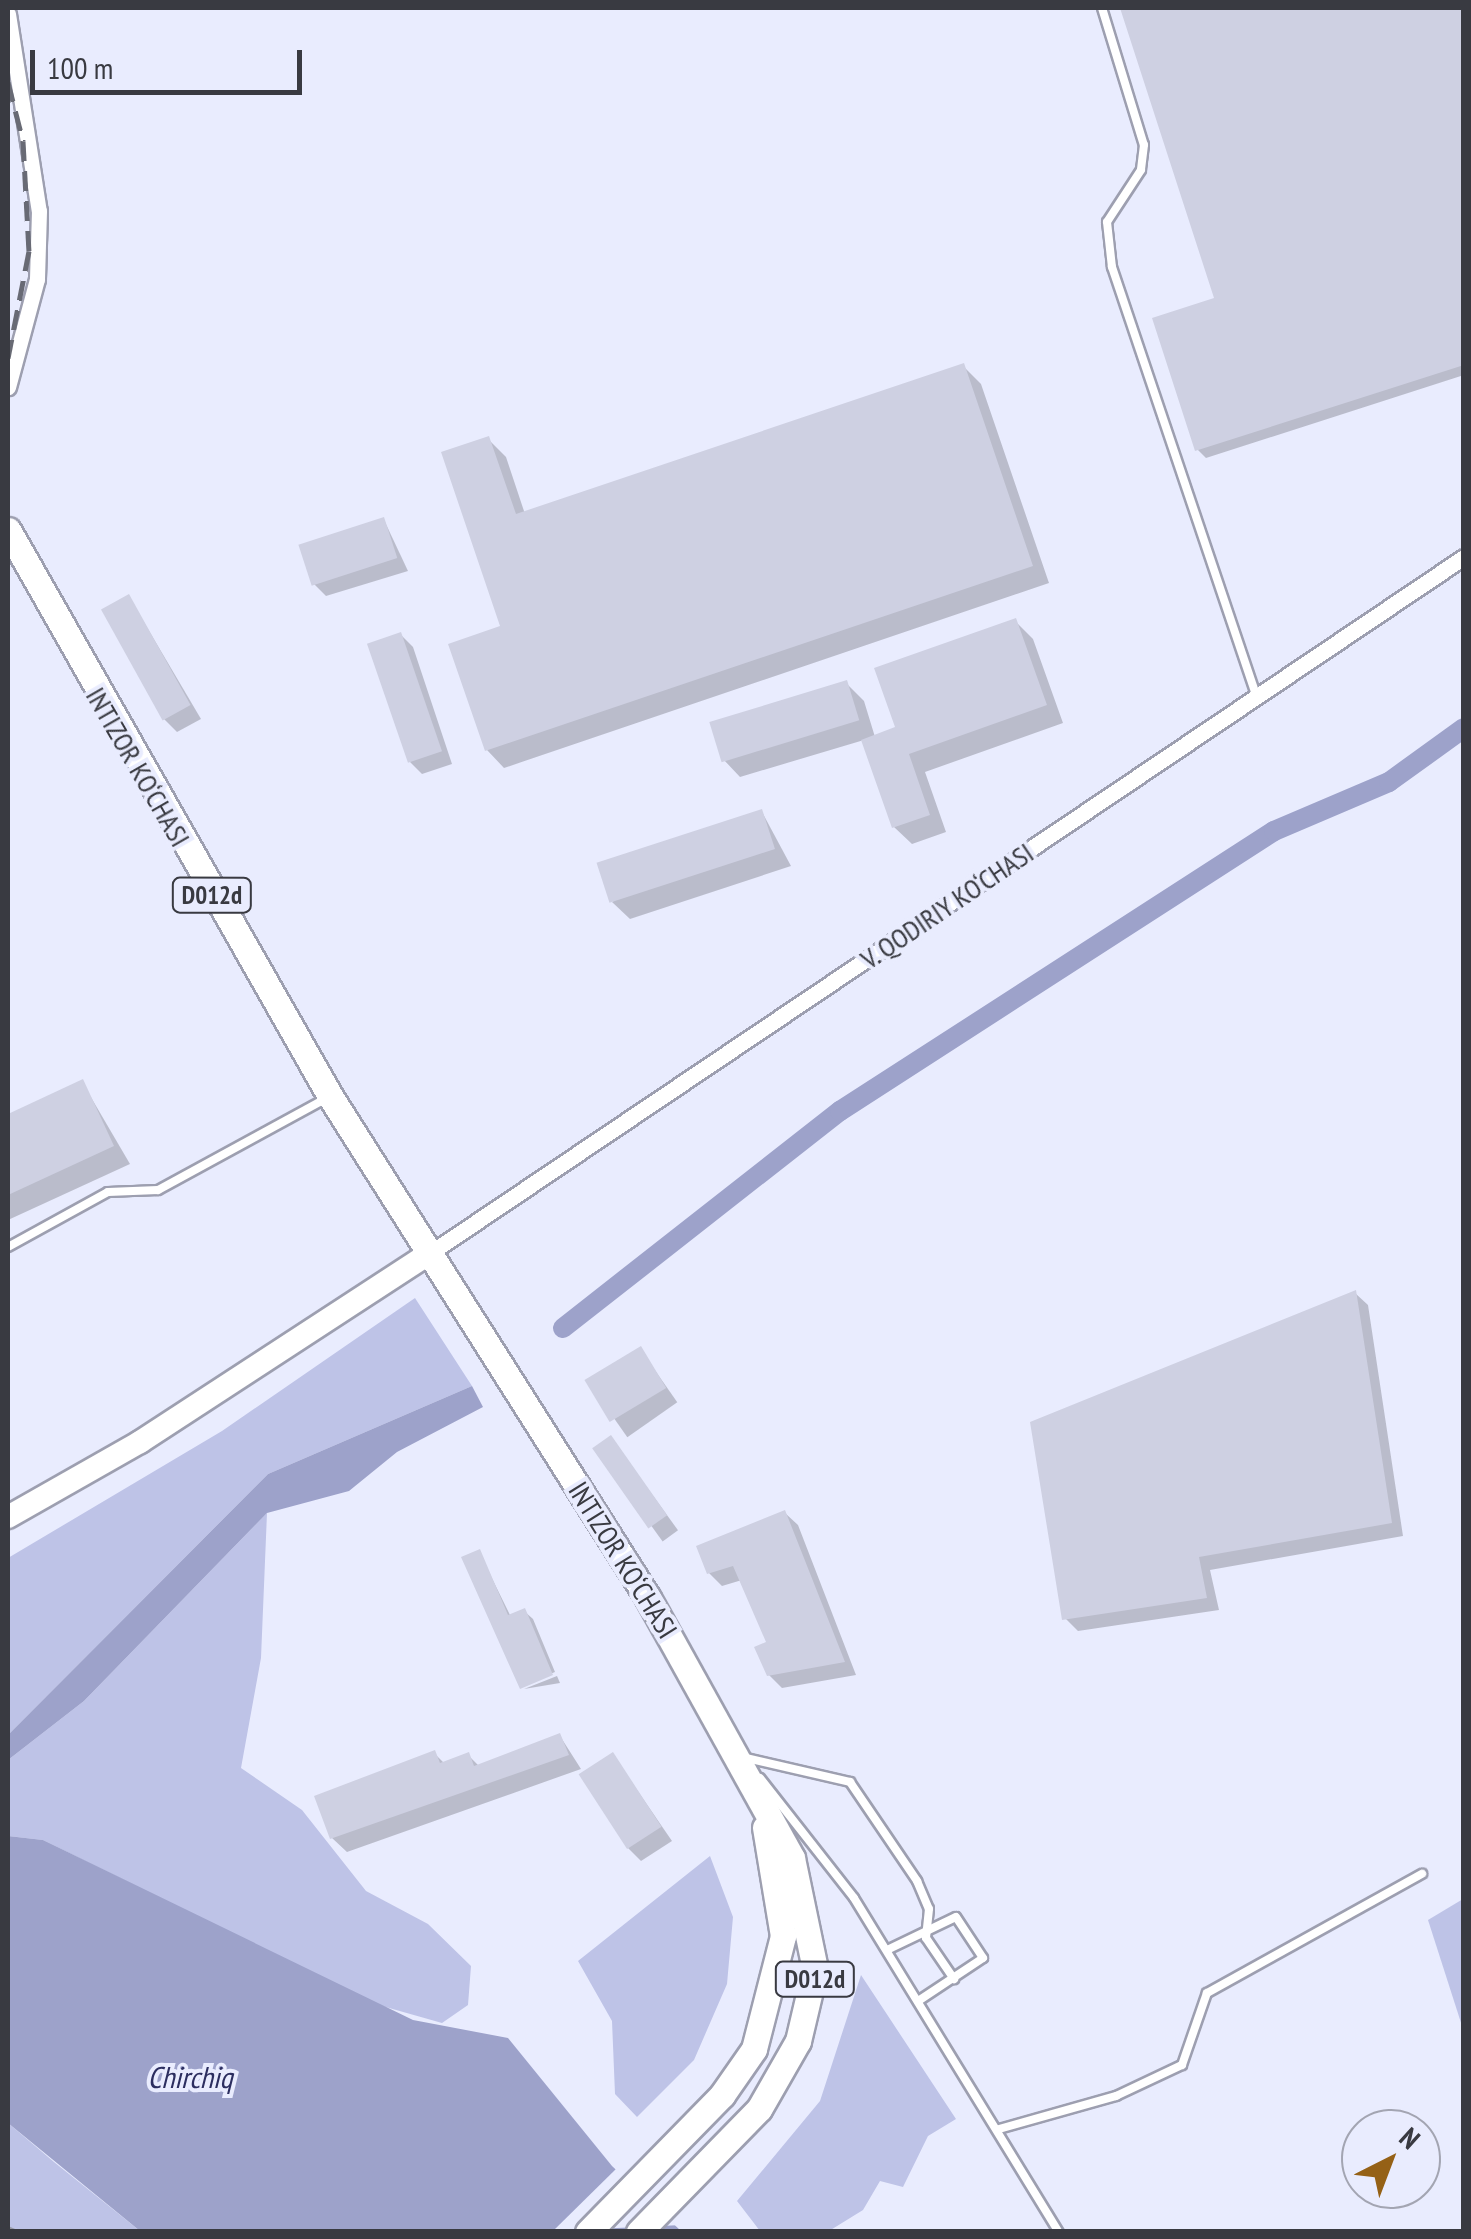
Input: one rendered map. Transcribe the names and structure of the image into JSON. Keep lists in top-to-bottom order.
{
  "streets": {
    "main road": ["INTIZOR KO‘CHASI", "D012d"],
    "street": ["V. QODIRIY KO‘CHASI"]
  },
  "crossings": [
    ["INTIZOR KO‘CHASI", "D012d"],
    ["INTIZOR KO‘CHASI", "V. QODIRIY KO‘CHASI"]
  ],
  "water": ["Chirchiq"],
  "scale_bar": "100 m",
  "north": "top right"
}
